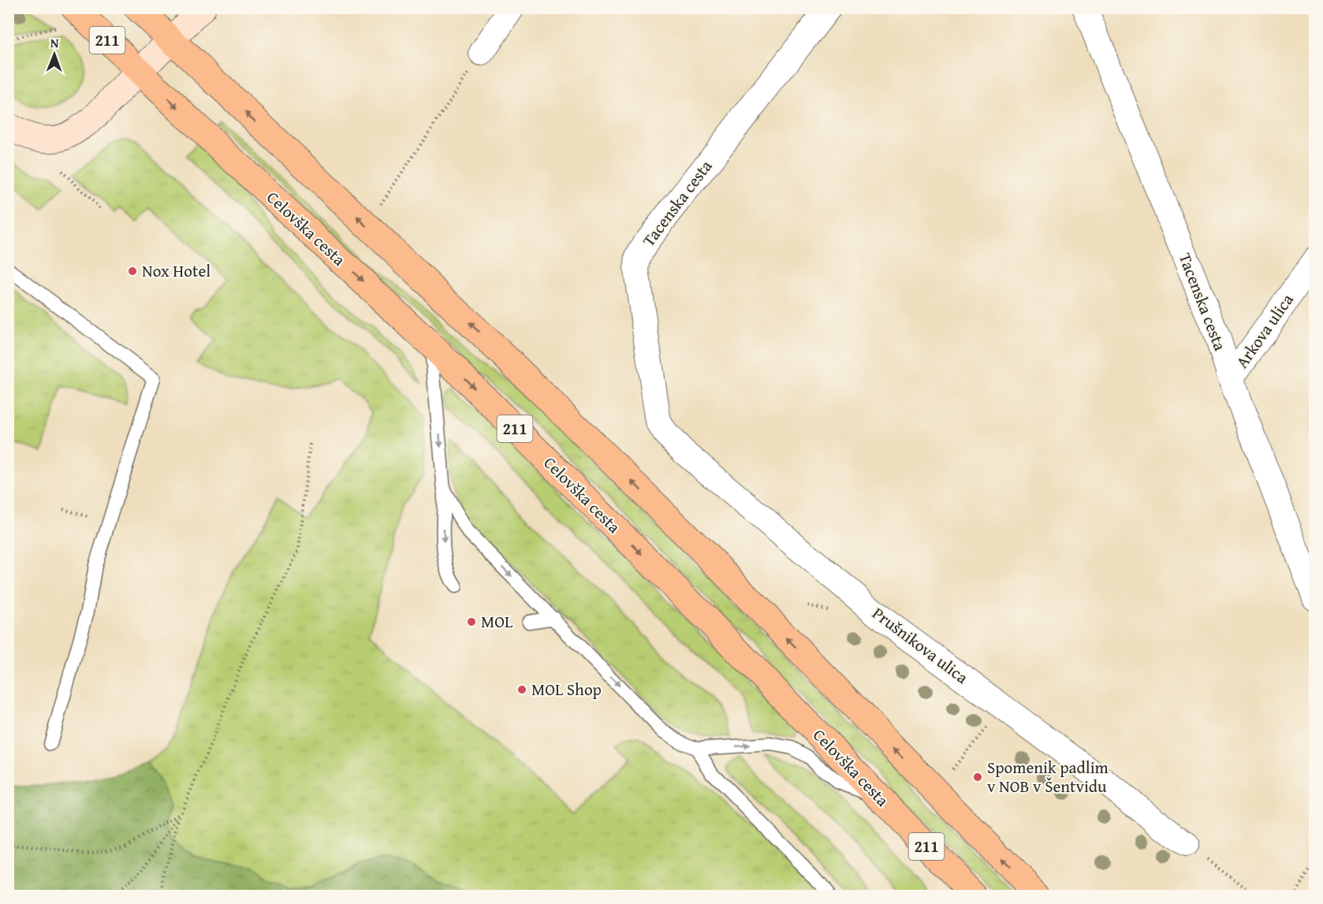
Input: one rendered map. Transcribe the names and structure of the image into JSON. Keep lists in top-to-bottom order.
{
  "streets": {
    "main road": ["211", "Celovška cesta"],
    "street": ["Tacenska cesta", "Arkova ulica", "Prušnikova ulica"]
  },
  "crossings": [
    ["Tacenska cesta", "Arkova ulica"],
    ["Tacenska cesta", "Prušnikova ulica"]
  ],
  "places": [
    "Nox Hotel",
    "MOL",
    "MOL Shop",
    "Spomenik padlim v NOB v Šentvidu"
  ],
  "north": "top"
}
